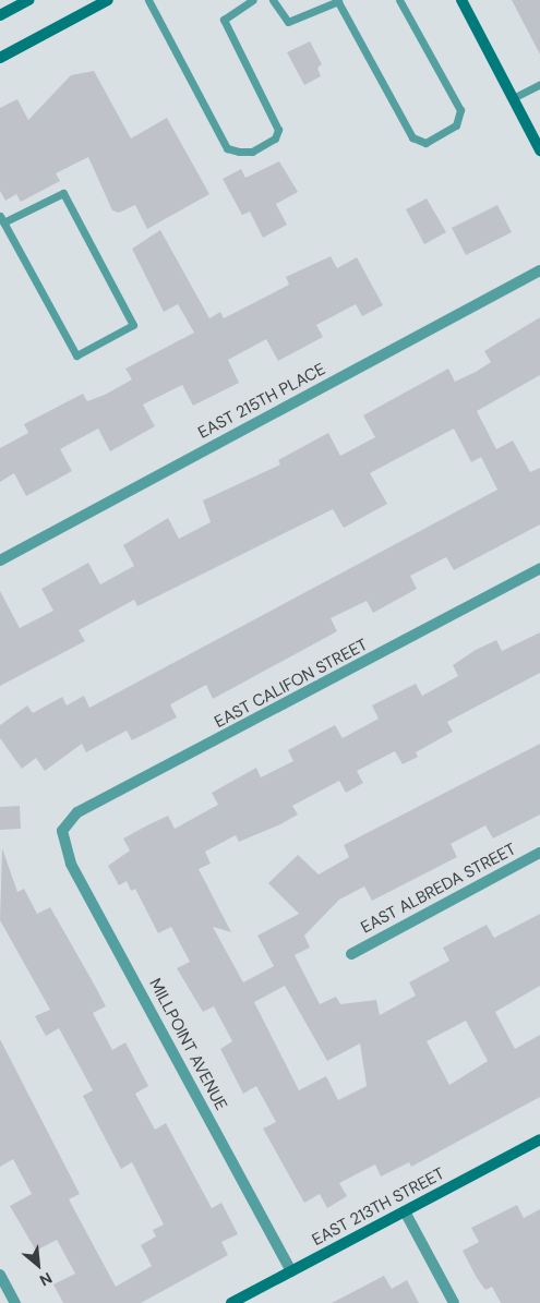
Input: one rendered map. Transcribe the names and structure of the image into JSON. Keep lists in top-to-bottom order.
{
  "streets": {
    "street": [
      "EAST 215TH PLACE",
      "EAST CALIFON STREET",
      "EAST ALBREDA STREET",
      "MILLPOINT AVENUE",
      "EAST 213TH STREET"
    ]
  },
  "crossings": [
    ["EAST CALIFON STREET", "MILLPOINT AVENUE"],
    ["MILLPOINT AVENUE", "EAST 213TH STREET"]
  ],
  "north": "bottom right"
}
